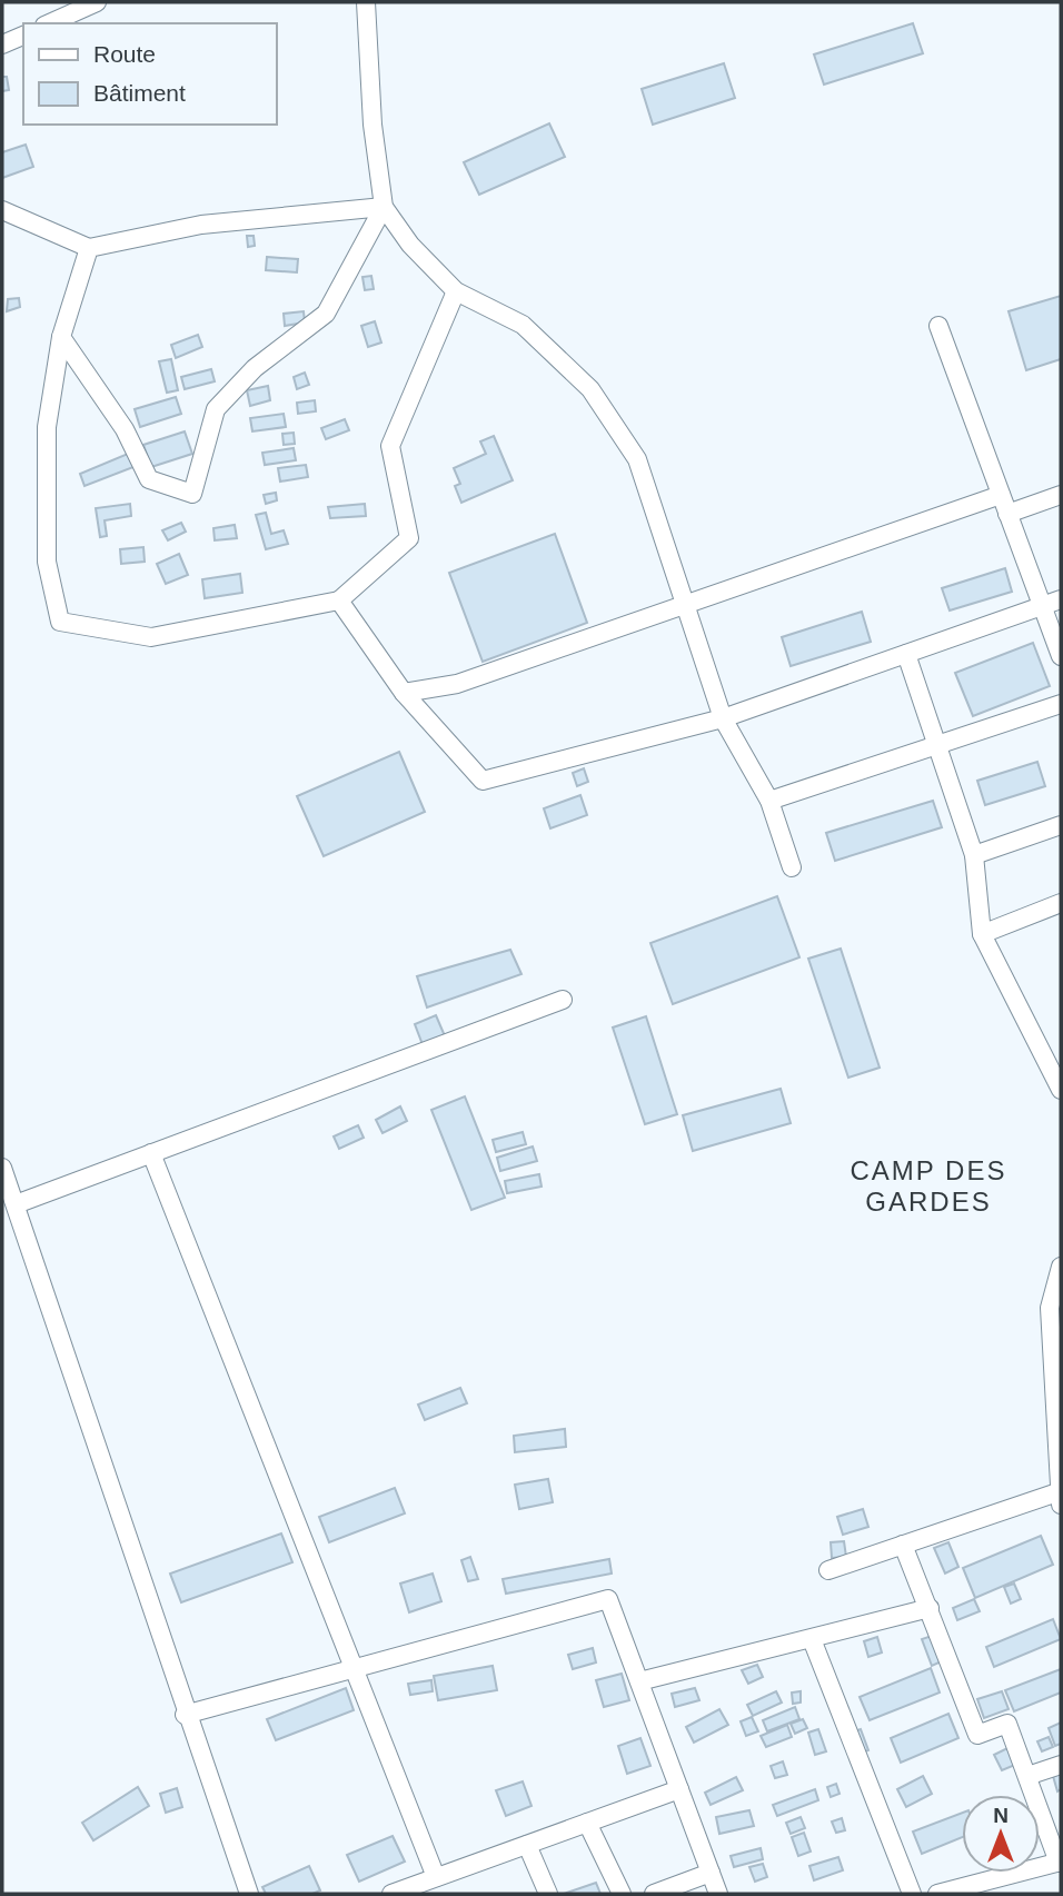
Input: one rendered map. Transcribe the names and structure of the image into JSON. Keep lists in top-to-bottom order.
{
  "districts": ["CAMP DES GARDES"],
  "legend": ["Route", "Bâtiment"],
  "north": "top"
}
